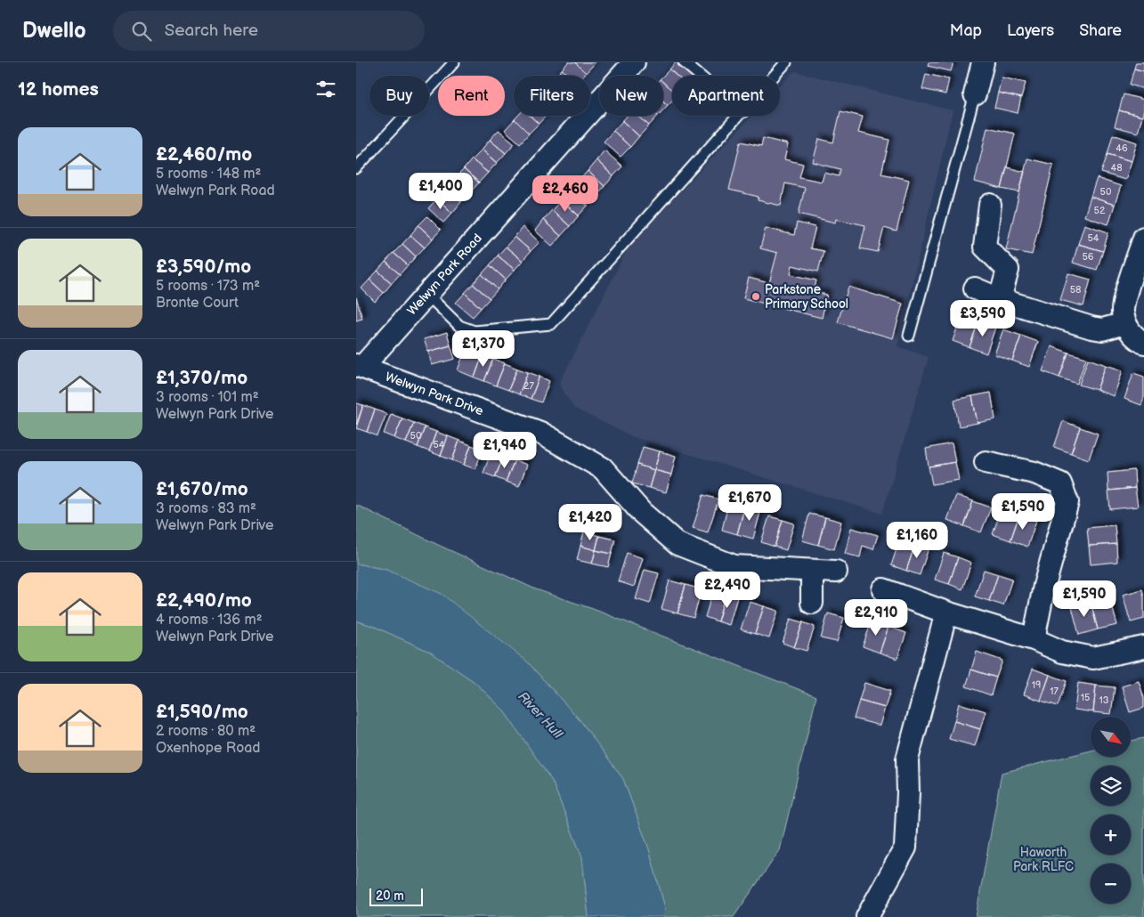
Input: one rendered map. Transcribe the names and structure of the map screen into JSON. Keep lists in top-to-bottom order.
{
  "streets": {
    "street": ["Welwyn Park Road", "Welwyn Park Drive"]
  },
  "crossings": [
    ["Welwyn Park Road", "Welwyn Park Drive"]
  ],
  "water": ["River Hull"],
  "parks": ["Haworth Park RLFC"],
  "places": ["Parkstone Primary School"],
  "house_numbers": [
    "46",
    "48",
    "50",
    "52",
    "54",
    "56",
    "58",
    "27",
    "50",
    "54",
    "19",
    "17",
    "15",
    "13"
  ],
  "scale_bar": "20 m",
  "north": "bottom right",
  "page": {
    "header": "Dwello",
    "search": "Search here",
    "nav": ["Map", "Layers", "Share"],
    "heading": "12 homes",
    "chip": [
      "Buy",
      "Rent",
      "Filters",
      "New",
      "Apartment"
    ],
    "list": [
      {
        "name": "£2,460/mo",
        "note": "5 rooms · 148 m² · Welwyn Park Road"
      },
      {
        "name": "£3,590/mo",
        "note": "5 rooms · 173 m² · Bronte Court"
      },
      {
        "name": "£1,370/mo",
        "note": "3 rooms · 101 m² · Welwyn Park Drive"
      },
      {
        "name": "£1,670/mo",
        "note": "3 rooms · 83 m² · Welwyn Park Drive"
      },
      {
        "name": "£2,490/mo",
        "note": "4 rooms · 136 m² · Welwyn Park Drive"
      },
      {
        "name": "£1,590/mo",
        "note": "2 rooms · 80 m² · Oxenhope Road"
      }
    ],
    "price": [
      "£1,400",
      "£2,460",
      "£3,590",
      "£1,370",
      "£1,940",
      "£1,670",
      "£1,590",
      "£1,420",
      "£1,160",
      "£2,490",
      "£1,590",
      "£2,910"
    ],
    "map_buttons": ["+", "−"],
    "scale": "20 m"
  }
}
